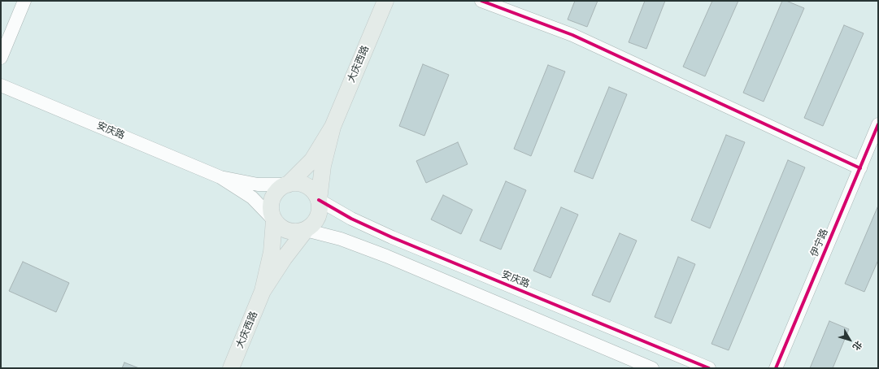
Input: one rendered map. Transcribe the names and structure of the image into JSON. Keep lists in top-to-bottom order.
{
  "streets": {
    "main road": ["大庆西路"],
    "street": ["安庆路", "伊宁路"]
  },
  "north": "bottom right"
}
